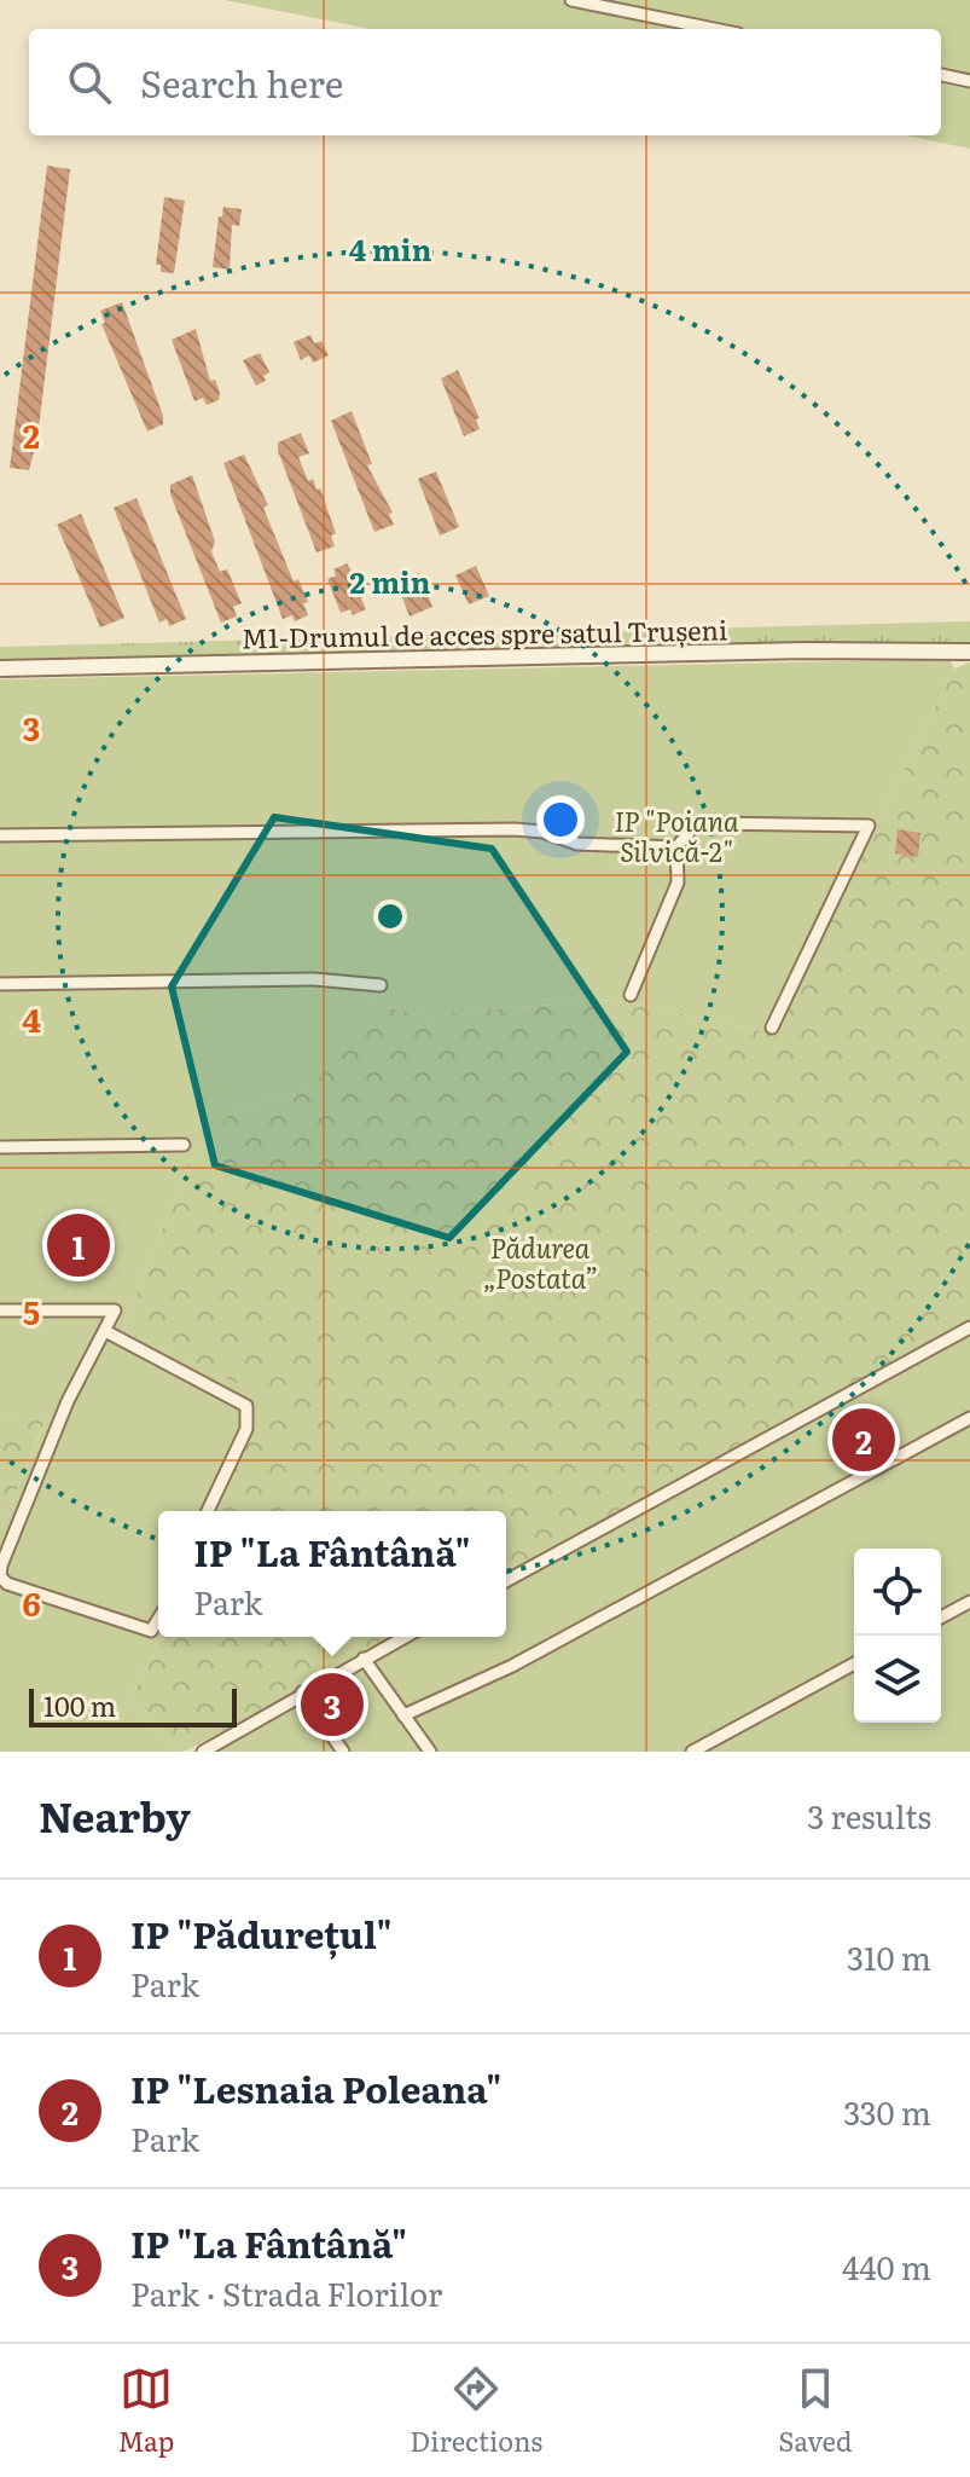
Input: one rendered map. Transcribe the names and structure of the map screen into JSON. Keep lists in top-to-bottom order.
{
  "streets": {
    "street": ["M1-Drumul de acces spre satul Trușeni"]
  },
  "parks": ["IP \"Poiana Silvică-2\"", "Pădurea „Postata”"],
  "scale_bar": "100 m",
  "page": {
    "search": "Search here",
    "pins": ["1", "2", "3"],
    "popup": ["IP \"La Fântână\"", "Park"],
    "scale": "100 m",
    "heading": ["Nearby", "3 results"],
    "list": [
      {
        "mark": "1",
        "name": "IP \"Pădurețul\"",
        "note": "Park",
        "value": "310 m"
      },
      {
        "mark": "2",
        "name": "IP \"Lesnaia Poleana\"",
        "note": "Park",
        "value": "330 m"
      },
      {
        "mark": "3",
        "name": "IP \"La Fântână\"",
        "note": "Park · Strada Florilor",
        "value": "440 m"
      }
    ],
    "nav": ["Map", "Directions", "Saved"]
  },
  "grid": {
    "rows": [
      "2",
      "3",
      "4",
      "5",
      "6"
    ]
  },
  "rings": ["4 min", "2 min"]
}
